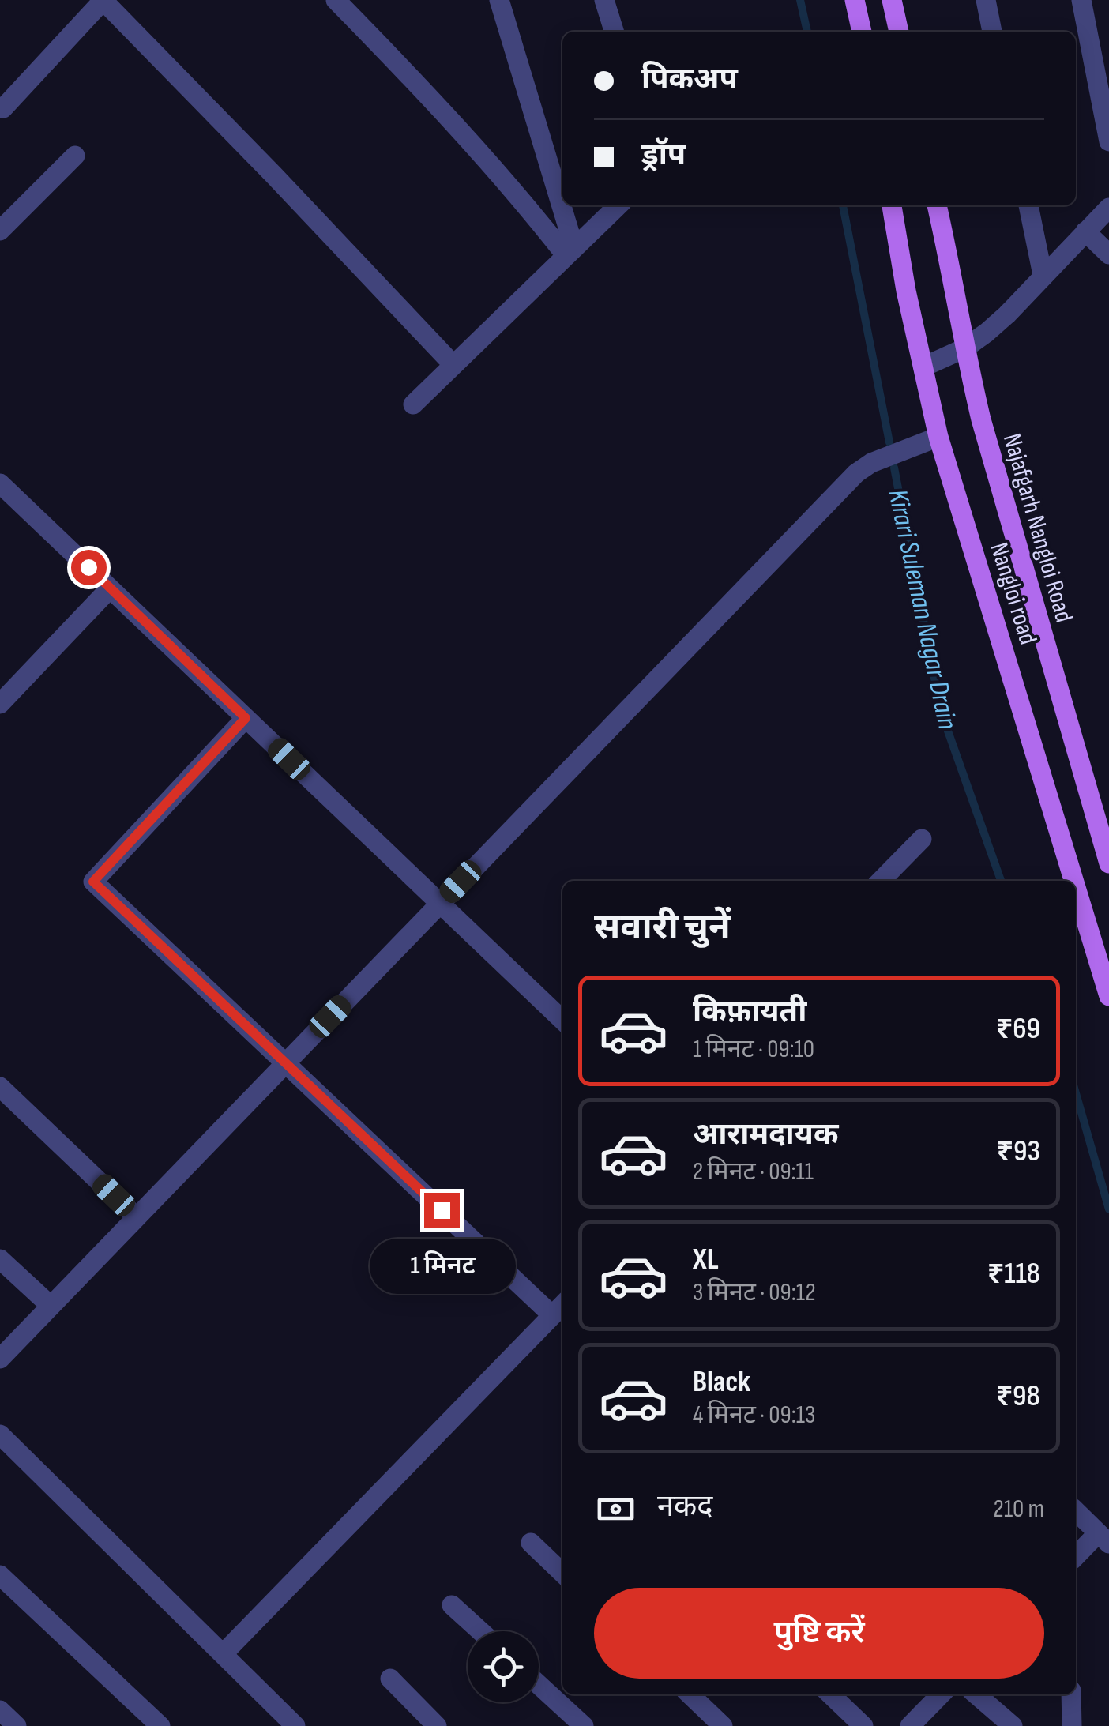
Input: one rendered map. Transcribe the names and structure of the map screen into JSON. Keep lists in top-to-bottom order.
{
  "streets": {
    "main road": ["Najafgarh Nangloi Road", "Nangloi road"]
  },
  "water": ["Kirari Suleman Nagar Drain"],
  "page": {
    "banner": ["पिकअप", "ड्रॉप"],
    "heading": "सवारी चुनें",
    "list": [
      {
        "name": "किफ़ायती",
        "note": "1 मिनट · 09:10",
        "value": "₹69"
      },
      {
        "name": "आरामदायक",
        "note": "2 मिनट · 09:11",
        "value": "₹93"
      },
      {
        "name": "XL",
        "note": "3 मिनट · 09:12",
        "value": "₹118"
      },
      {
        "name": "Black",
        "note": "4 मिनट · 09:13",
        "value": "₹98"
      }
    ],
    "bubble": "1 मिनट",
    "pay": ["नकद", "210 m"],
    "buttons": "पुष्टि करें"
  }
}
